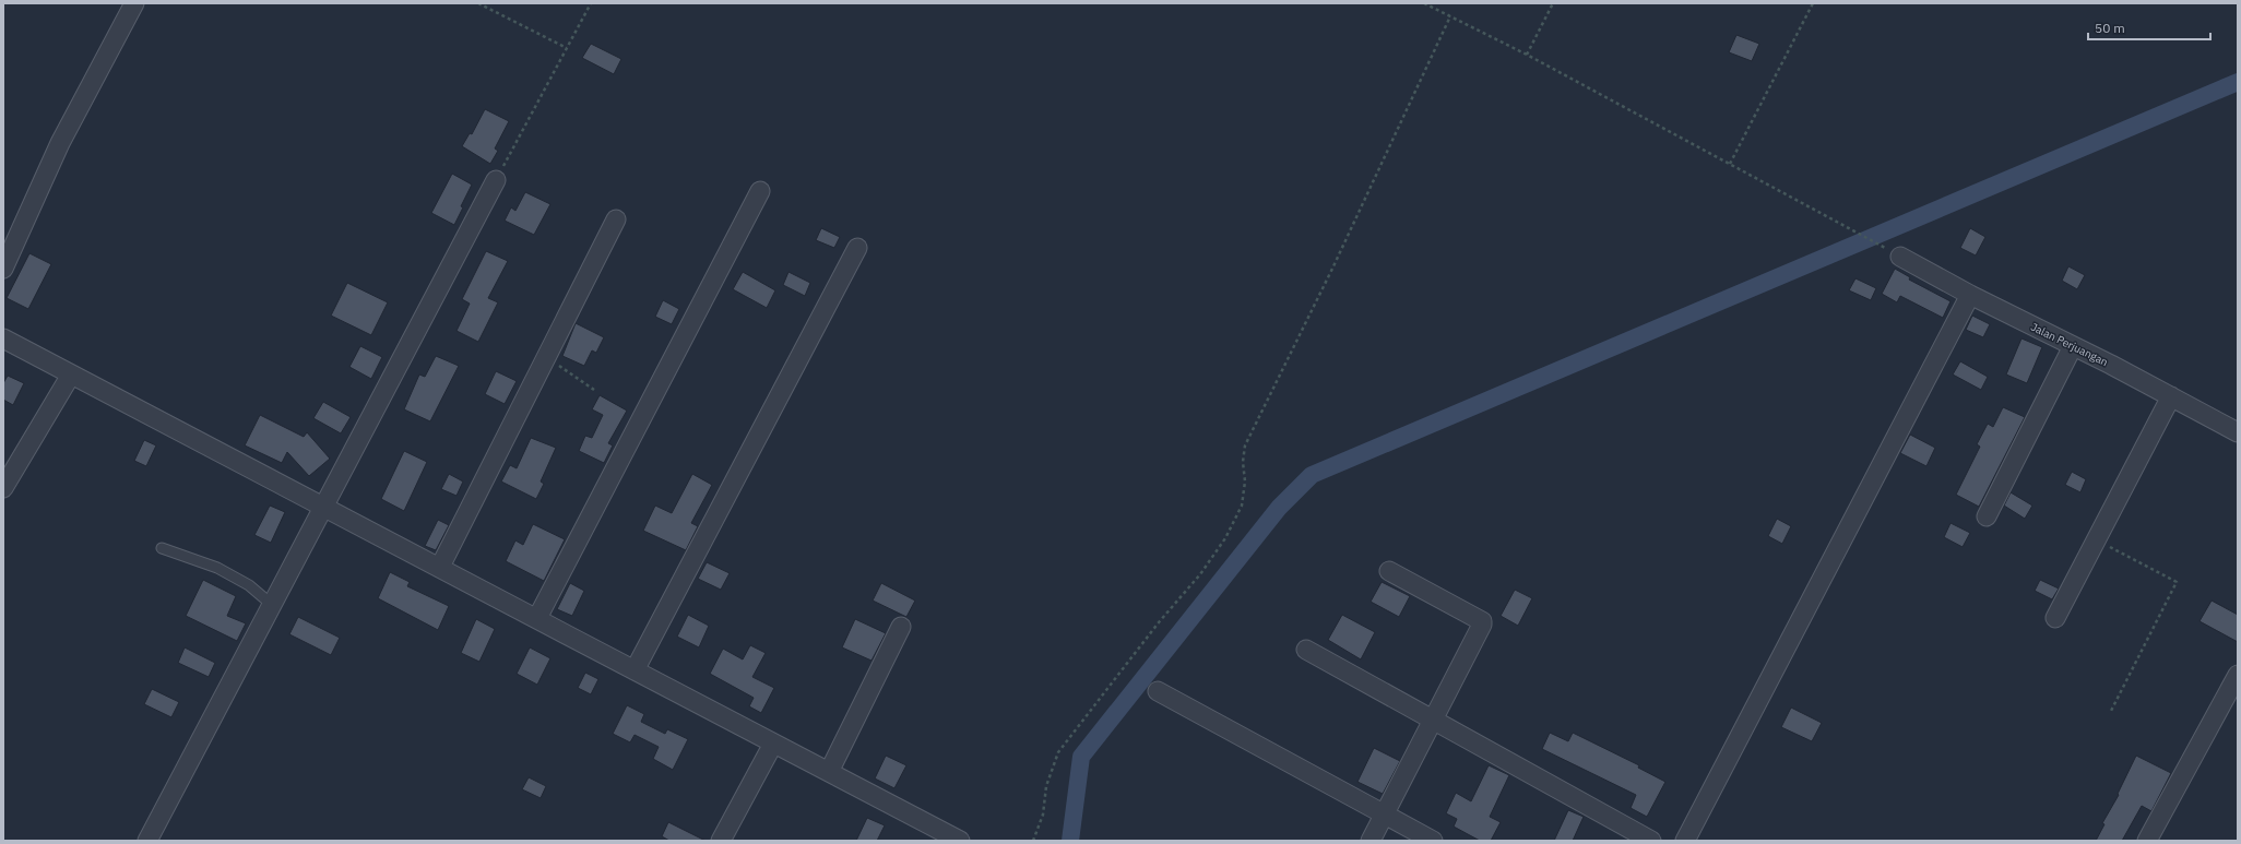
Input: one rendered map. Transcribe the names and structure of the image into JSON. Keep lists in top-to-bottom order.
{
  "streets": {
    "street": ["Jalan Perjuangan"]
  },
  "scale_bar": "50 m"
}
